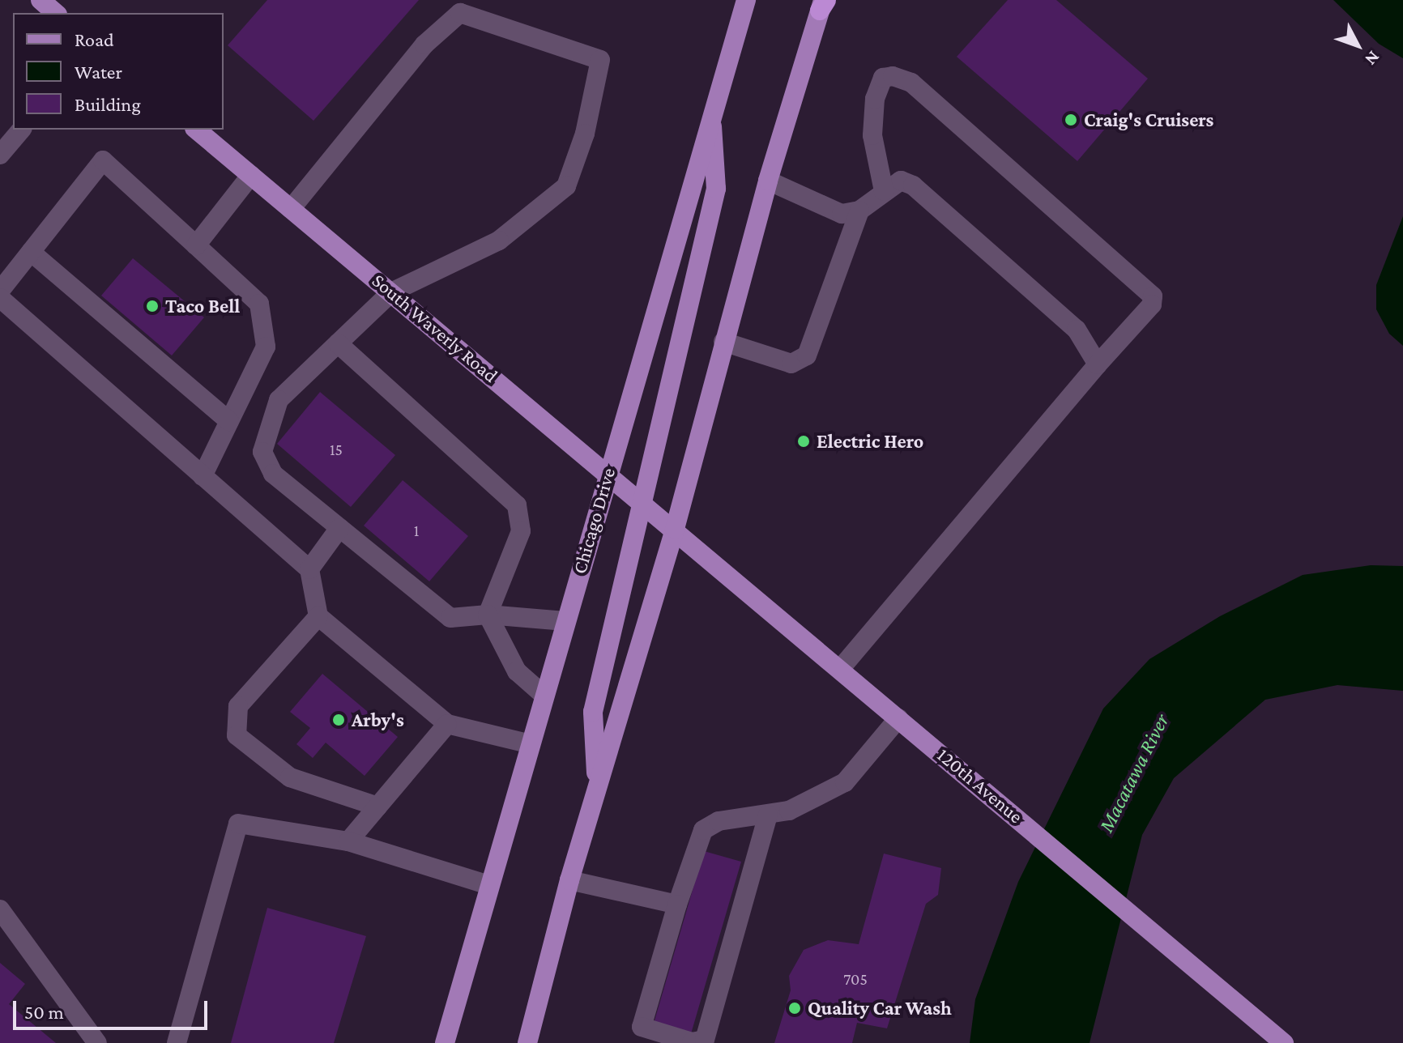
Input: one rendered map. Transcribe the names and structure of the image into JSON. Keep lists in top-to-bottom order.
{
  "streets": {
    "main road": ["South Waverly Road", "Chicago Drive", "120th Avenue"]
  },
  "crossings": [
    ["South Waverly Road", "Chicago Drive"],
    ["South Waverly Road", "120th Avenue"]
  ],
  "water": ["Macatawa River"],
  "places": [
    "Craig's Cruisers",
    "Taco Bell",
    "Electric Hero",
    "Arby's",
    "Quality Car Wash"
  ],
  "house_numbers": ["15", "1", "705"],
  "legend": ["Road", "Water", "Building"],
  "scale_bar": "50 m",
  "north": "bottom right"
}
